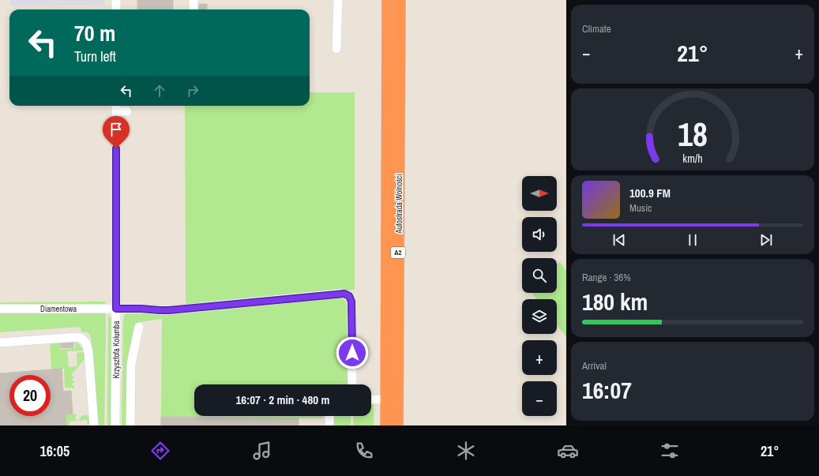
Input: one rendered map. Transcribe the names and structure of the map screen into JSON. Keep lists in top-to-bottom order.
{
  "streets": {
    "highway": ["Autostrada Wolności", "A2"],
    "street": ["Diamentowa", "Krzysztofa Kolumba"]
  },
  "crossings": [
    ["Diamentowa", "Krzysztofa Kolumba"]
  ],
  "north": "right",
  "page": {
    "tile": [
      "Climate",
      ["Range · 36%", "180 km"],
      ["Arrival", "16:07"]
    ],
    "turn": ["70 m", "Turn left"],
    "heat": ["−", "21°", "+"],
    "map_buttons": ["+", "−"],
    "song": ["100.9 FM", "Music"],
    "limit": "20",
    "trip": "16:07 · 2 min · 480 m",
    "tabs": ["16:05", "21°"],
    "gauge": ["18", "km/h"]
  }
}
